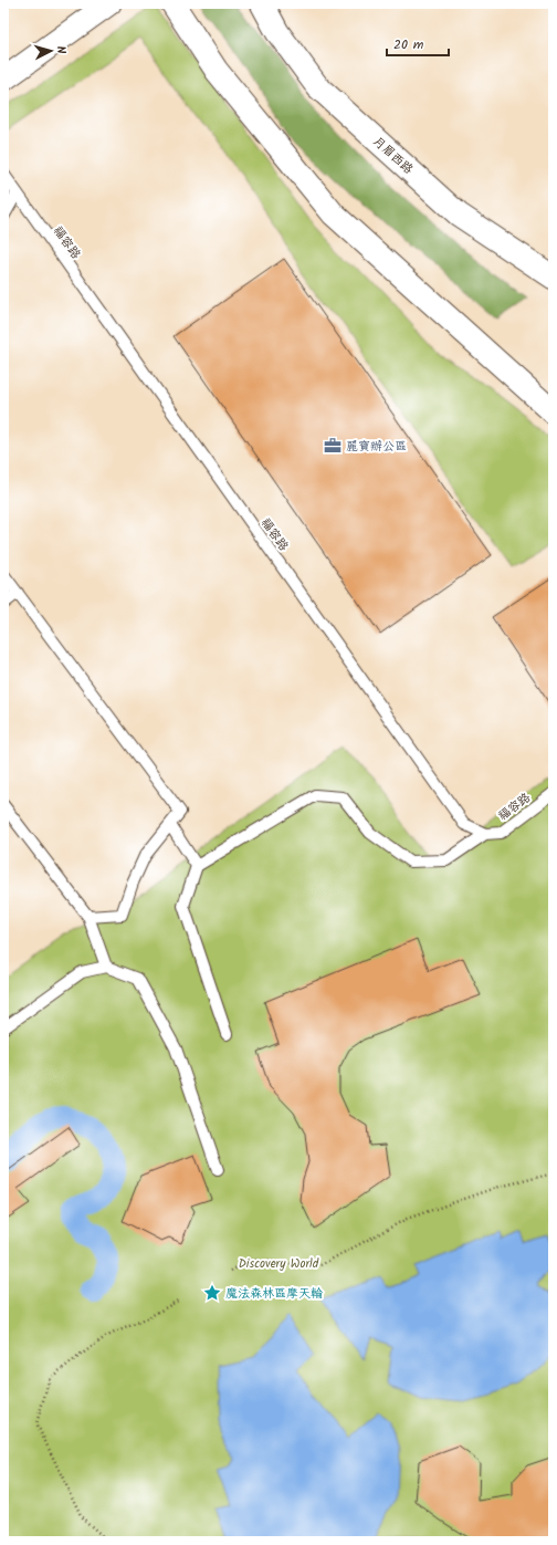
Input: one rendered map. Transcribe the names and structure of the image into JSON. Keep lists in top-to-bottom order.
{
  "streets": {
    "street": ["月眉西路"],
    "lane": ["福容路"]
  },
  "parks": ["Discovery World"],
  "places": {
    "office": ["麗寶辦公區"],
    "place": ["魔法森林區摩天輪"]
  },
  "scale_bar": "20 m",
  "north": "right"
}
